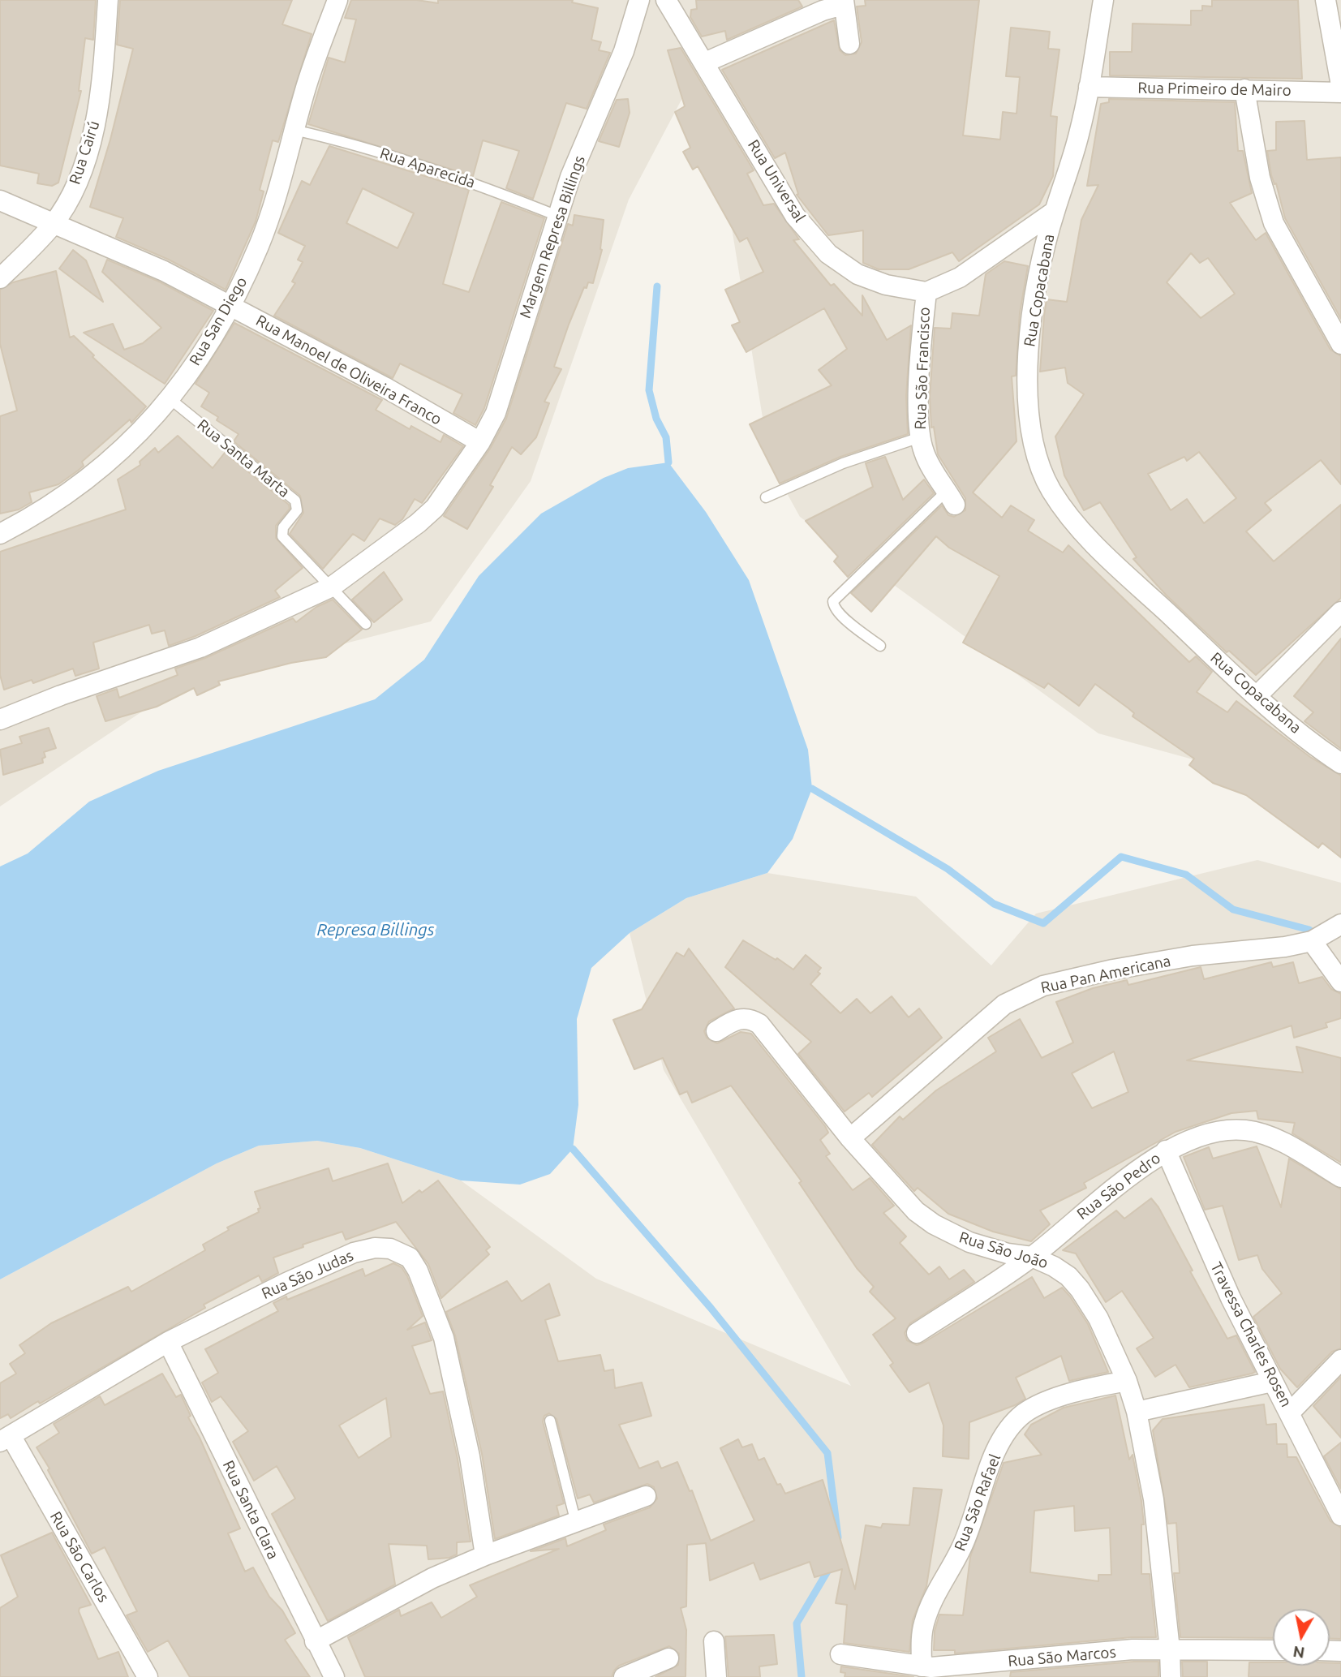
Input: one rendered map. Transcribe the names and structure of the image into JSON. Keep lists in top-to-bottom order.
{
  "streets": {
    "street": [
      "Rua Primeiro de Mairo",
      "Rua Cairú",
      "Rua Universal",
      "Margem Represa Billings",
      "Rua Copacabana",
      "Rua San Diego",
      "Rua São Francisco",
      "Rua Manoel de Oliveira Franco",
      "Rua Pan Americana",
      "Rua São Pedro",
      "Rua São João",
      "Rua São Judas",
      "Travessa Charles Rosen",
      "Rua São Rafael",
      "Rua Santa Clara",
      "Rua São Carlos",
      "Rua São Marcos"
    ],
    "lane": ["Rua Aparecida", "Rua Santa Marta"]
  },
  "crossings": [
    ["Rua Primeiro de Mairo", "Rua Copacabana"],
    ["Rua Cairú", "Rua Manoel de Oliveira Franco"],
    ["Rua Aparecida", "Margem Represa Billings"],
    ["Rua Aparecida", "Rua San Diego"],
    ["Rua Universal", "Rua São Francisco"],
    ["Margem Represa Billings", "Rua Manoel de Oliveira Franco"],
    ["Margem Represa Billings", "Rua Santa Marta"],
    ["Rua San Diego", "Rua Manoel de Oliveira Franco"],
    ["Rua San Diego", "Rua Santa Marta"],
    ["Rua Pan Americana", "Rua São João"],
    ["Rua São Pedro", "Rua São João"],
    ["Rua São Pedro", "Travessa Charles Rosen"],
    ["Rua São João", "Rua São Rafael"],
    ["Rua São João", "Rua São Marcos"],
    ["Rua São Judas", "Rua Santa Clara"],
    ["Rua São Judas", "Rua São Carlos"],
    ["Rua São Rafael", "Rua São Marcos"]
  ],
  "water": ["Represa Billings"],
  "north": "bottom"
}
